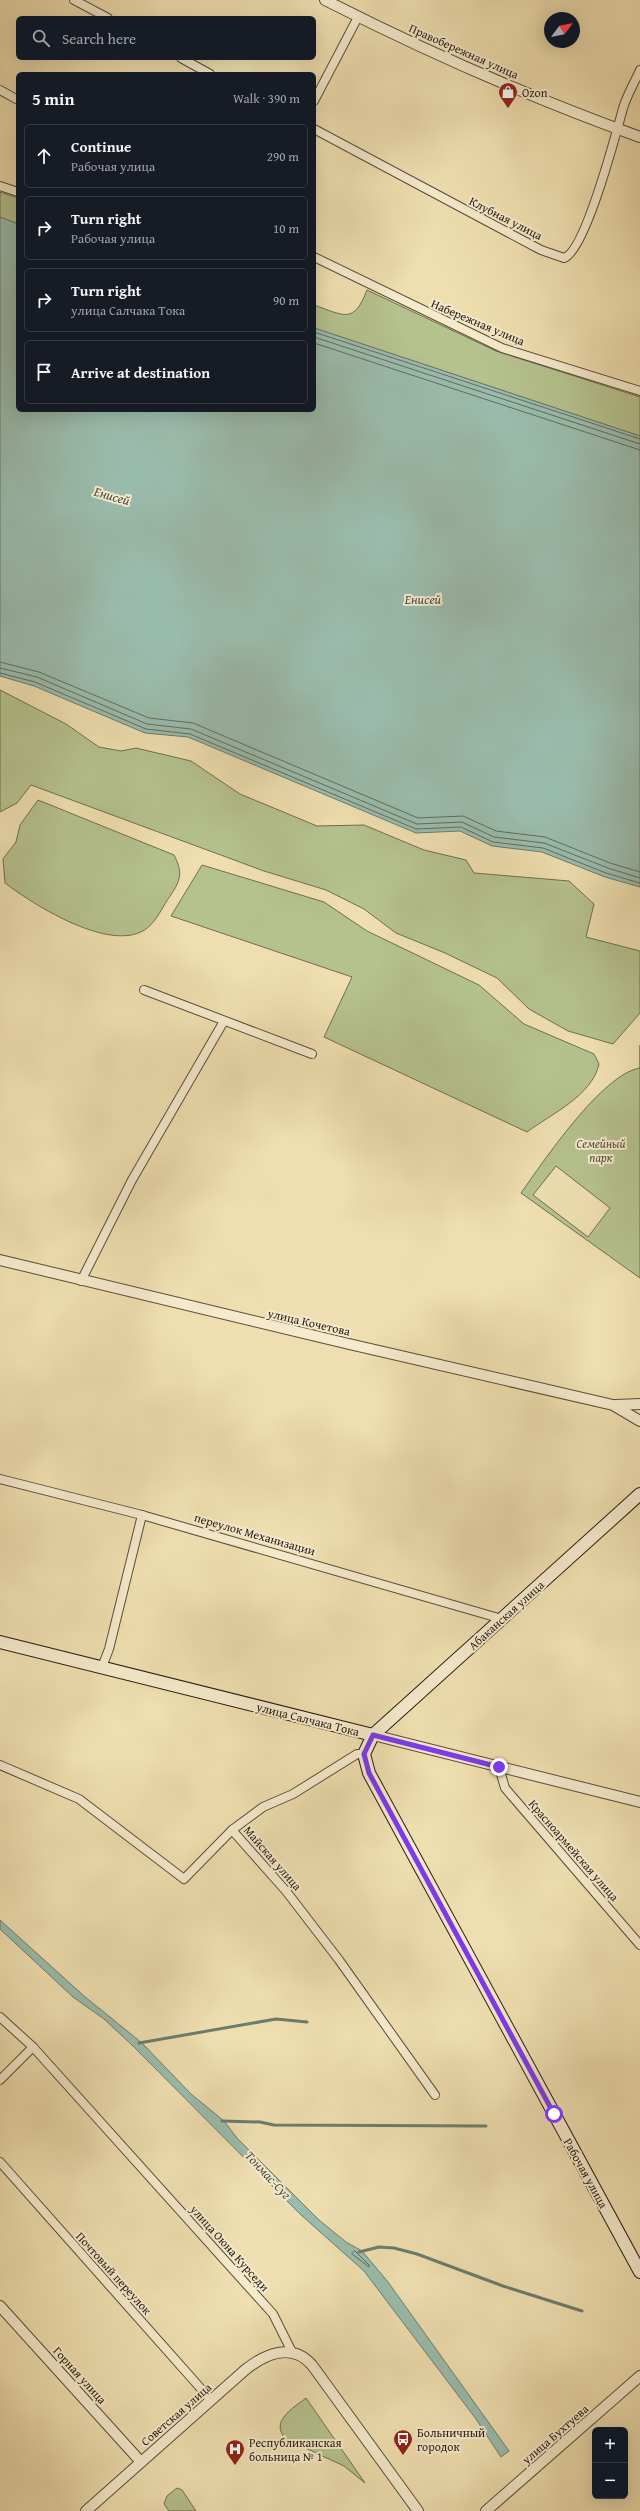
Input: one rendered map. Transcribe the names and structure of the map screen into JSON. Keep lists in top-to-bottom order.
{
  "streets": {
    "main road": ["Абаканская улица", "улица Салчака Тока", "Рабочая улица"],
    "street": [
      "Правобережная улица",
      "Клубная улица",
      "Набережная улица",
      "улица Кочетова",
      "переулок Механизации",
      "Красноармейская улица",
      "Майская улица",
      "улица Оюна Курседи",
      "Почтовый переулок",
      "Горная улица",
      "Советская улица",
      "улица Бухтуева"
    ]
  },
  "crossings": [
    ["Правобережная улица", "Клубная улица"],
    ["переулок Механизации", "Абаканская улица"],
    ["Абаканская улица", "улица Салчака Тока"],
    ["улица Салчака Тока", "Красноармейская улица"],
    ["улица Оюна Курседи", "Советская улица"],
    ["Почтовый переулок", "Советская улица"],
    ["Горная улица", "Советская улица"]
  ],
  "water": ["Енисей", "Тонмас-Суг"],
  "parks": ["Семейный парк"],
  "places": {
    "shop": ["Ozon"],
    "bus stop": ["Больничный городок"],
    "hospital": ["Республиканская больница № 1"]
  },
  "north": "top right",
  "page": {
    "search": "Search here",
    "heading": ["5 min", "Walk · 390 m"],
    "list": [
      ["Continue", "Рабочая улица", "290 m"],
      ["Turn right", "Рабочая улица", "10 m"],
      ["Turn right", "улица Салчака Тока", "90 m"],
      "Arrive at destination"
    ],
    "map_buttons": ["+", "−"]
  }
}
